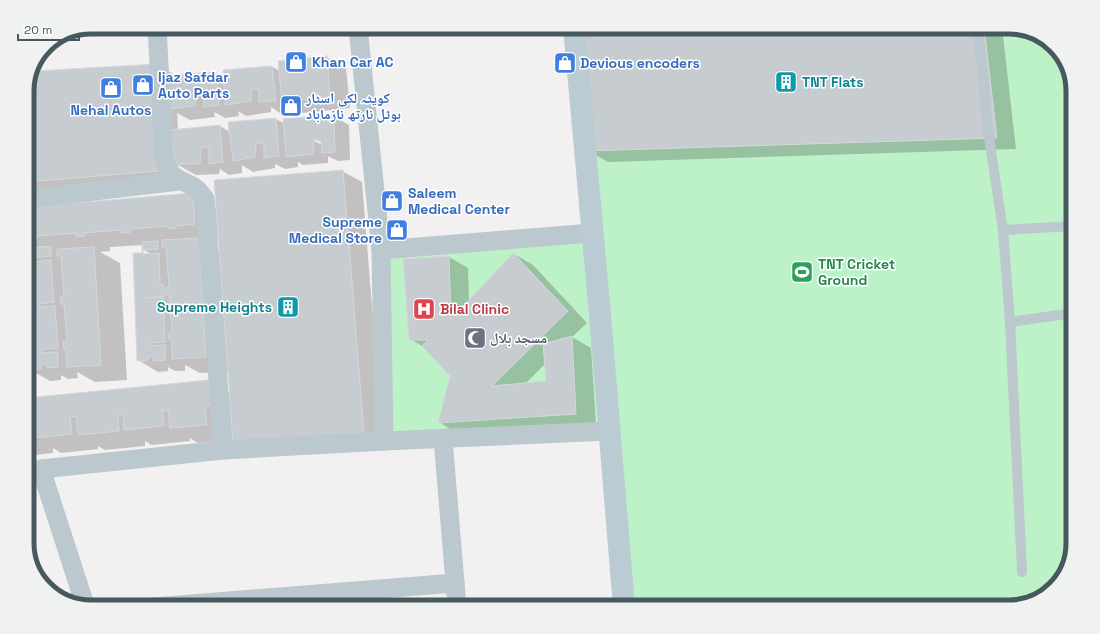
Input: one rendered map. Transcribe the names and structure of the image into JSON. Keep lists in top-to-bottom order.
{
  "places": {
    "shop": [
      "Khan Car AC",
      "Devious encoders",
      "Ijaz Safdar Auto Parts",
      "Nehal Autos",
      "کویٹہ لکی اسٹار ہوٹل نارتھ نازماباد",
      "Saleem Medical Center",
      "Supreme Medical Store"
    ],
    "building": ["TNT Flats", "Supreme Heights"],
    "sports": ["TNT Cricket Ground"],
    "hospital": ["Bilal Clinic"],
    "mosque": ["مسجد بلال"]
  },
  "scale_bar": "20 m"
}
